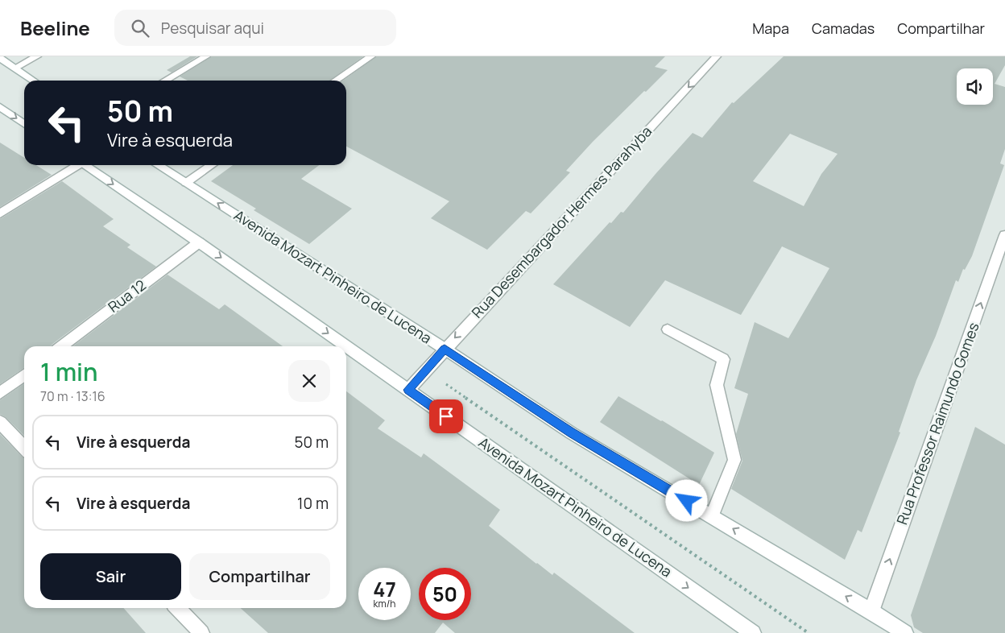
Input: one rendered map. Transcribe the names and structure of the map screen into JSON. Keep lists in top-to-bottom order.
{
  "streets": {
    "main road": [
      "Rua Desembargador Hermes Parahyba",
      "Avenida Mozart Pinheiro de Lucena",
      "Rua 12",
      "Rua Professor Raimundo Gomes"
    ]
  },
  "crossings": [
    ["Rua Desembargador Hermes Parahyba", "Avenida Mozart Pinheiro de Lucena"],
    ["Avenida Mozart Pinheiro de Lucena", "Rua 12"],
    ["Avenida Mozart Pinheiro de Lucena", "Rua Professor Raimundo Gomes"]
  ],
  "one_way": ["Rua Desembargador Hermes Parahyba", "Rua Professor Raimundo Gomes"],
  "page": {
    "header": "Beeline",
    "search": "Pesquisar aqui",
    "nav": ["Mapa", "Camadas", "Compartilhar"],
    "turn": ["50 m", "Vire à esquerda"],
    "heading": ["1 min", "70 m · 13:16"],
    "list": [
      {
        "name": "Vire à esquerda",
        "value": "50 m"
      },
      {
        "name": "Vire à esquerda",
        "value": "10 m"
      }
    ],
    "buttons": ["Sair", "Compartilhar"],
    "speed": "47 km/h",
    "limit": "50"
  }
}
